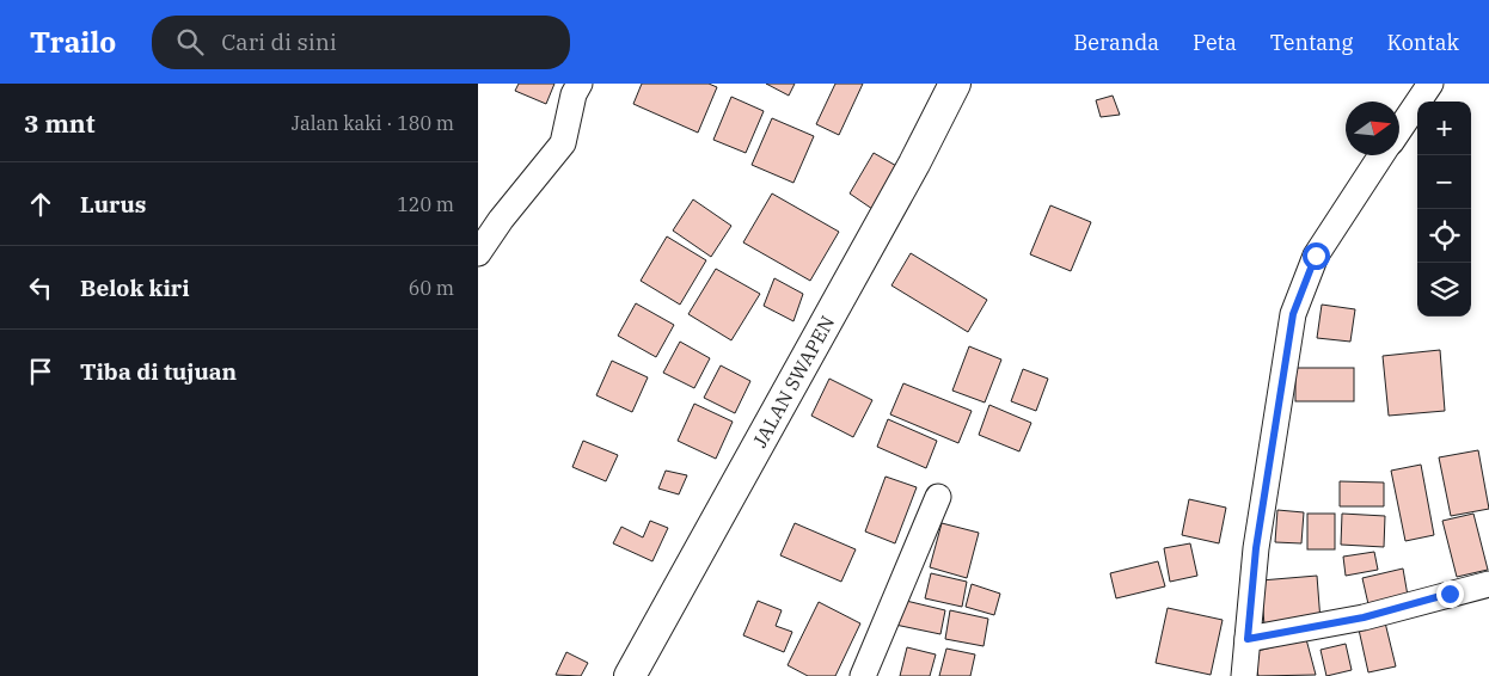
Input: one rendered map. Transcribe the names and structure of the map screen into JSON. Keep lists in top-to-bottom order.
{
  "streets": {
    "main road": ["JALAN SWAPEN"]
  },
  "north": "right",
  "page": {
    "header": "Trailo",
    "search": "Cari di sini",
    "nav": [
      "Beranda",
      "Peta",
      "Tentang",
      "Kontak"
    ],
    "heading": ["3 mnt", "Jalan kaki · 180 m"],
    "map_buttons": ["+", "−"],
    "list": [
      ["Lurus", "120 m"],
      ["Belok kiri", "60 m"],
      "Tiba di tujuan"
    ]
  }
}
